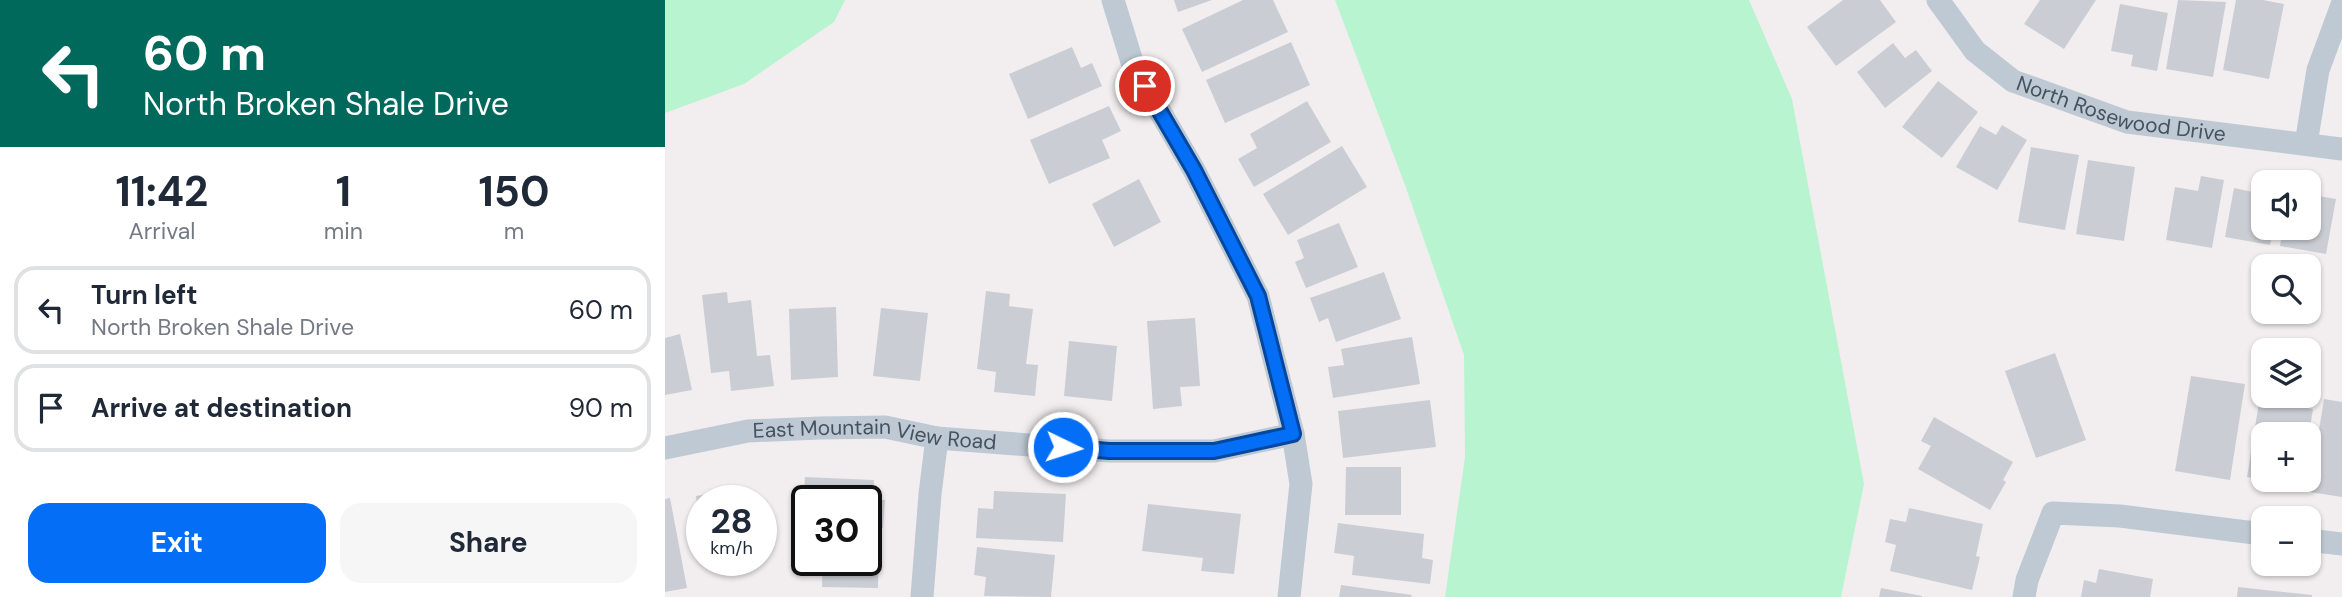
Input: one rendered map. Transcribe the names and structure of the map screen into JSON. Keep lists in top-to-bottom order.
{
  "streets": {
    "street": ["North Rosewood Drive", "East Mountain View Road"]
  },
  "page": {
    "turn": ["60 m", "North Broken Shale Drive"],
    "eta": [
      "11:42",
      "Arrival",
      "1",
      "min",
      "150",
      "m"
    ],
    "map_buttons": ["+", "−"],
    "list": [
      {
        "name": "Turn left",
        "note": "North Broken Shale Drive",
        "value": "60 m"
      },
      {
        "name": "Arrive at destination",
        "value": "90 m"
      }
    ],
    "speed": "28 km/h",
    "limit": "30",
    "buttons": ["Exit", "Share"]
  }
}
